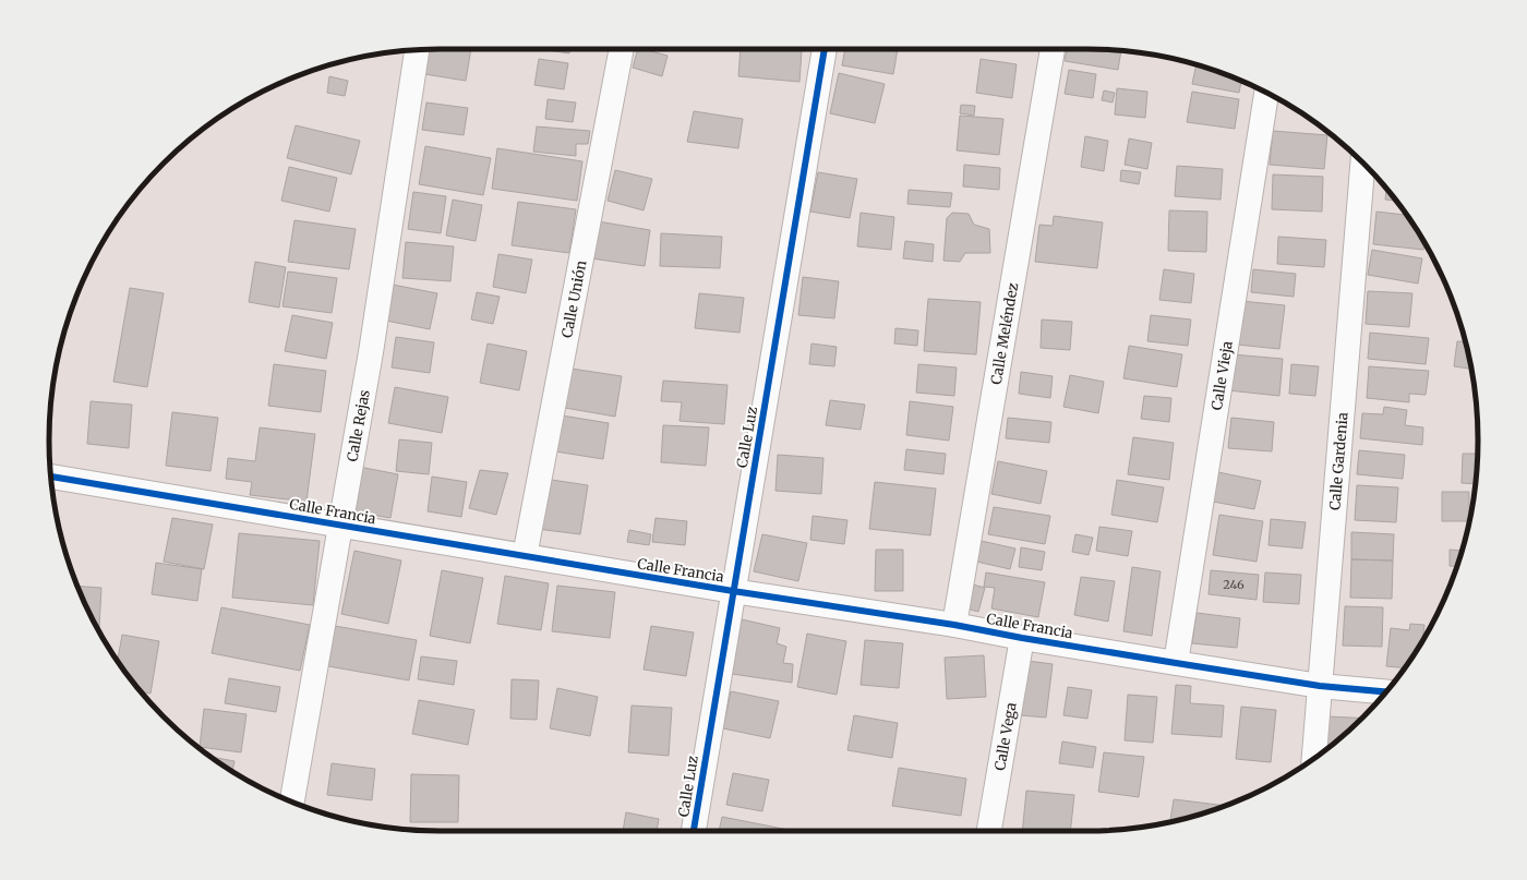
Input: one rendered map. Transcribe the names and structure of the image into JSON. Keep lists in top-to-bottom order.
{
  "streets": {
    "street": [
      "Calle Unión",
      "Calle Meléndez",
      "Calle Vieja",
      "Calle Rejas",
      "Calle Luz",
      "Calle Gardenia",
      "Calle Francia",
      "Calle Vega"
    ]
  },
  "crossings": [
    ["Calle Unión", "Calle Francia"],
    ["Calle Meléndez", "Calle Francia"],
    ["Calle Vieja", "Calle Francia"],
    ["Calle Rejas", "Calle Francia"],
    ["Calle Luz", "Calle Francia"],
    ["Calle Gardenia", "Calle Francia"],
    ["Calle Francia", "Calle Vega"]
  ],
  "house_numbers": ["246"]
}
